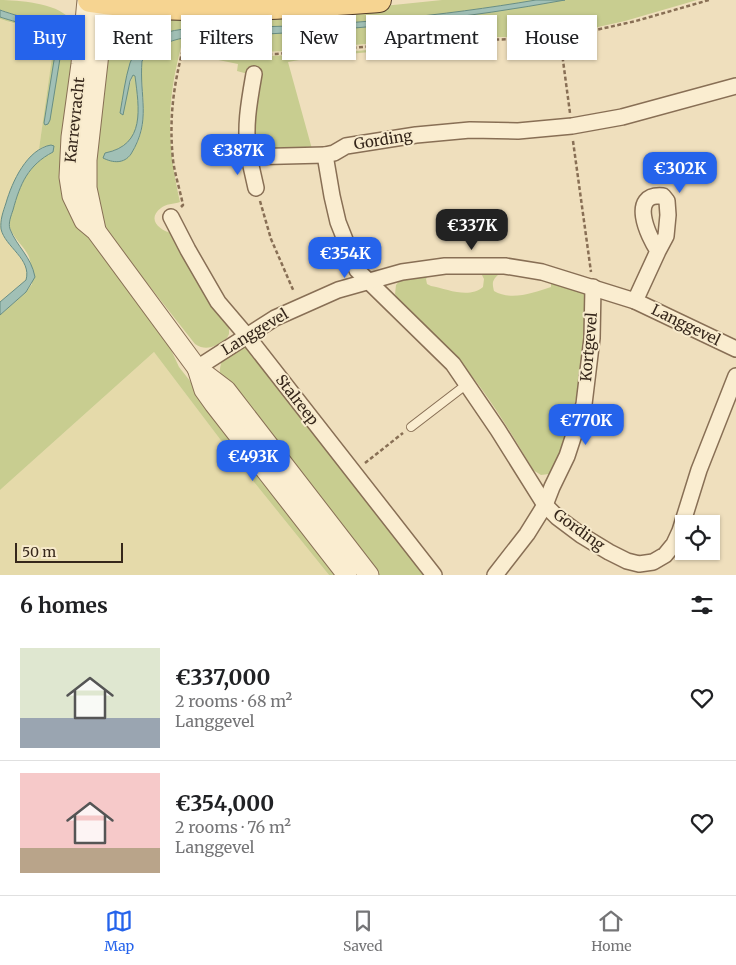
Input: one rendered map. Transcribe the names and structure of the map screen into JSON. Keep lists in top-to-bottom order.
{
  "streets": {
    "street": [
      "Karrevracht",
      "Gording",
      "Langgevel",
      "Kortgevel",
      "Stalreep"
    ]
  },
  "crossings": [
    ["Karrevracht", "Langgevel"],
    ["Gording", "Langgevel"],
    ["Gording", "Kortgevel"],
    ["Langgevel", "Kortgevel"],
    ["Langgevel", "Stalreep"]
  ],
  "scale_bar": "50 m",
  "page": {
    "chip": [
      "Buy",
      "Rent",
      "Filters",
      "New",
      "Apartment",
      "House"
    ],
    "price": [
      "€387K",
      "€302K",
      "€337K",
      "€354K",
      "€770K",
      "€493K"
    ],
    "scale": "50 m",
    "heading": "6 homes",
    "list": [
      {
        "name": "€337,000",
        "note": "2 rooms · 68 m² · Langgevel"
      },
      {
        "name": "€354,000",
        "note": "2 rooms · 76 m² · Langgevel"
      }
    ],
    "tabs": ["Map", "Saved", "Home"]
  }
}
